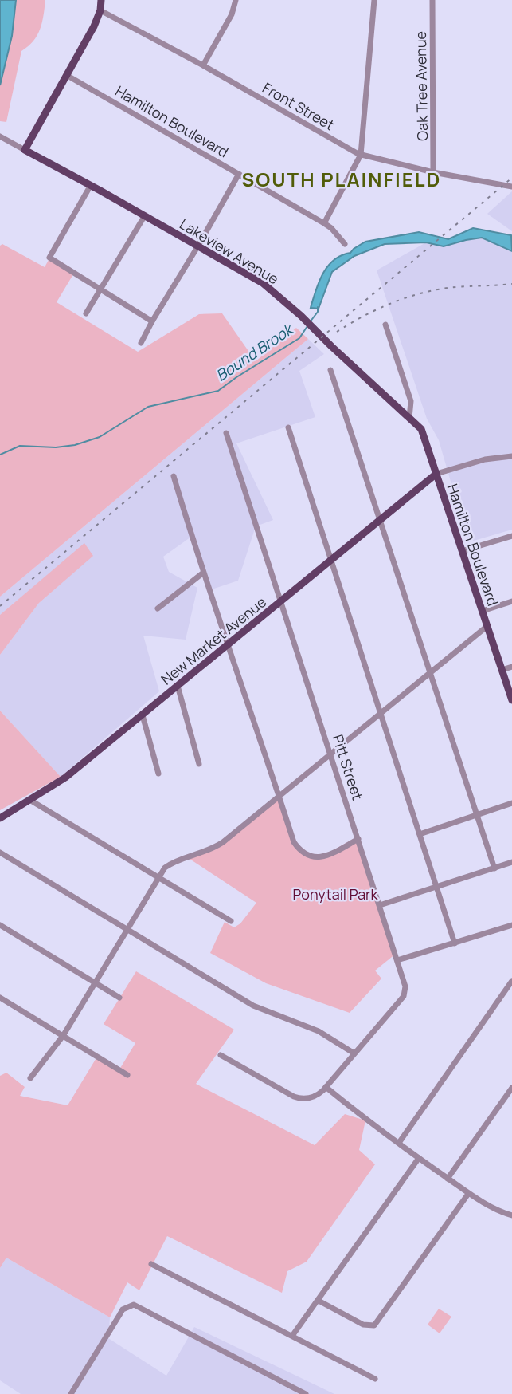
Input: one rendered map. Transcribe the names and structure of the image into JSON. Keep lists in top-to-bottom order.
{
  "streets": {
    "main road": ["Hamilton Boulevard", "Lakeview Avenue", "New Market Avenue"],
    "street": ["Oak Tree Avenue", "Front Street", "Pitt Street"]
  },
  "crossings": [
    ["Oak Tree Avenue", "Front Street"],
    ["Hamilton Boulevard", "Lakeview Avenue"],
    ["Hamilton Boulevard", "New Market Avenue"],
    ["New Market Avenue", "Pitt Street"]
  ],
  "districts": ["SOUTH PLAINFIELD"],
  "water": ["Bound Brook"],
  "parks": ["Ponytail Park"]
}
